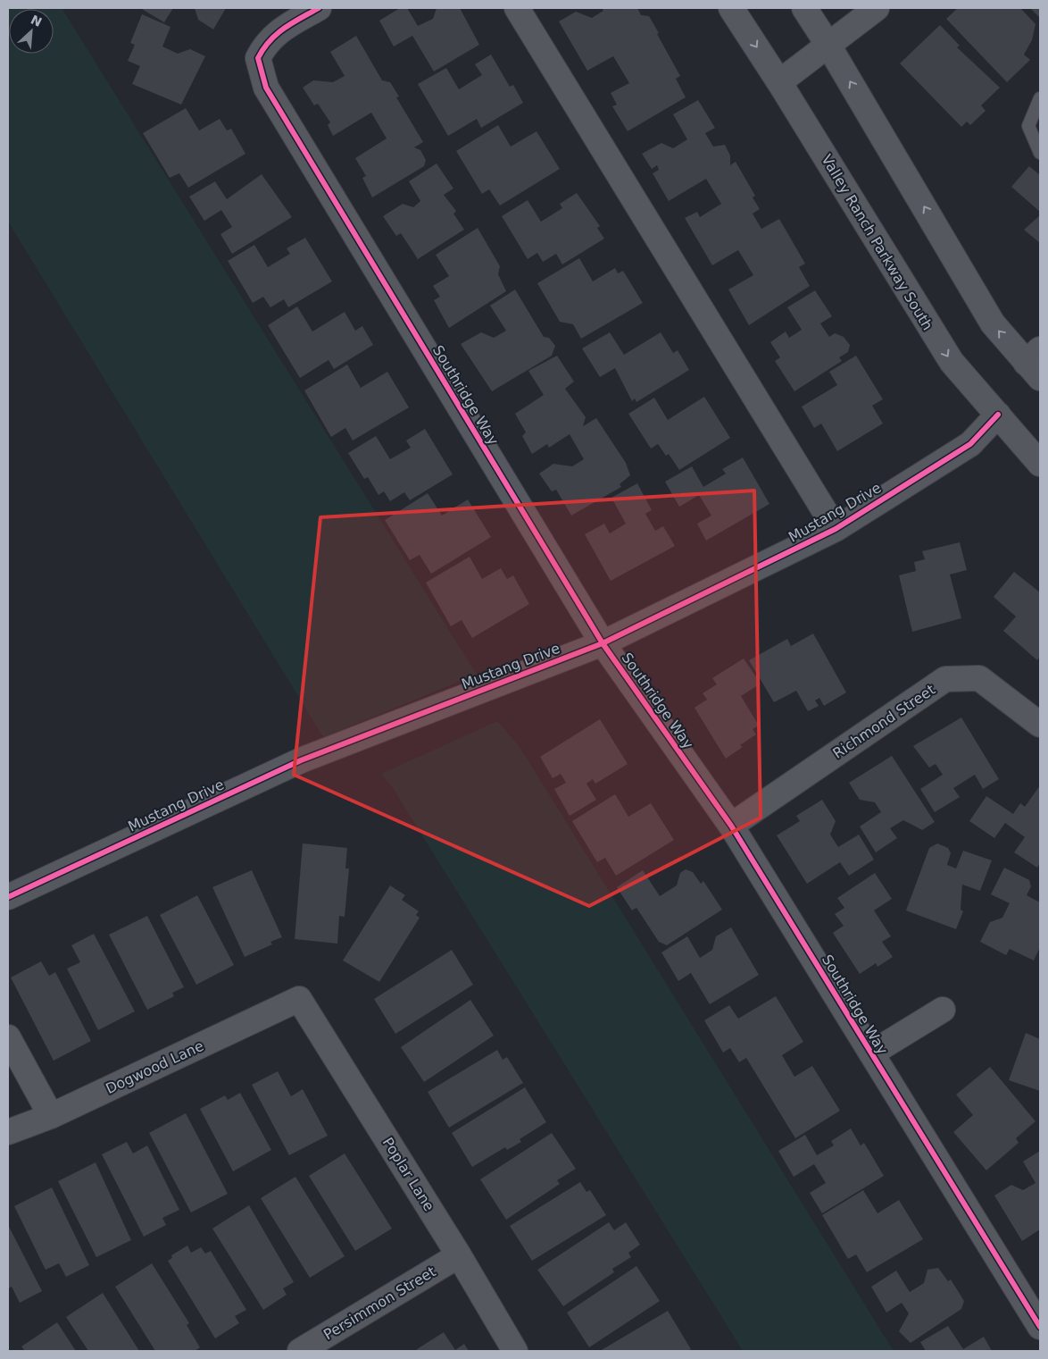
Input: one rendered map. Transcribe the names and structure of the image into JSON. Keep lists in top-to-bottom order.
{
  "streets": {
    "street": [
      "Valley Ranch Parkway South",
      "Southridge Way",
      "Mustang Drive",
      "Richmond Street",
      "Dogwood Lane",
      "Poplar Lane",
      "Persimmon Street"
    ]
  },
  "crossings": [
    ["Valley Ranch Parkway South", "Mustang Drive"],
    ["Southridge Way", "Mustang Drive"],
    ["Southridge Way", "Richmond Street"],
    ["Dogwood Lane", "Poplar Lane"],
    ["Poplar Lane", "Persimmon Street"]
  ],
  "north": "top right"
}
